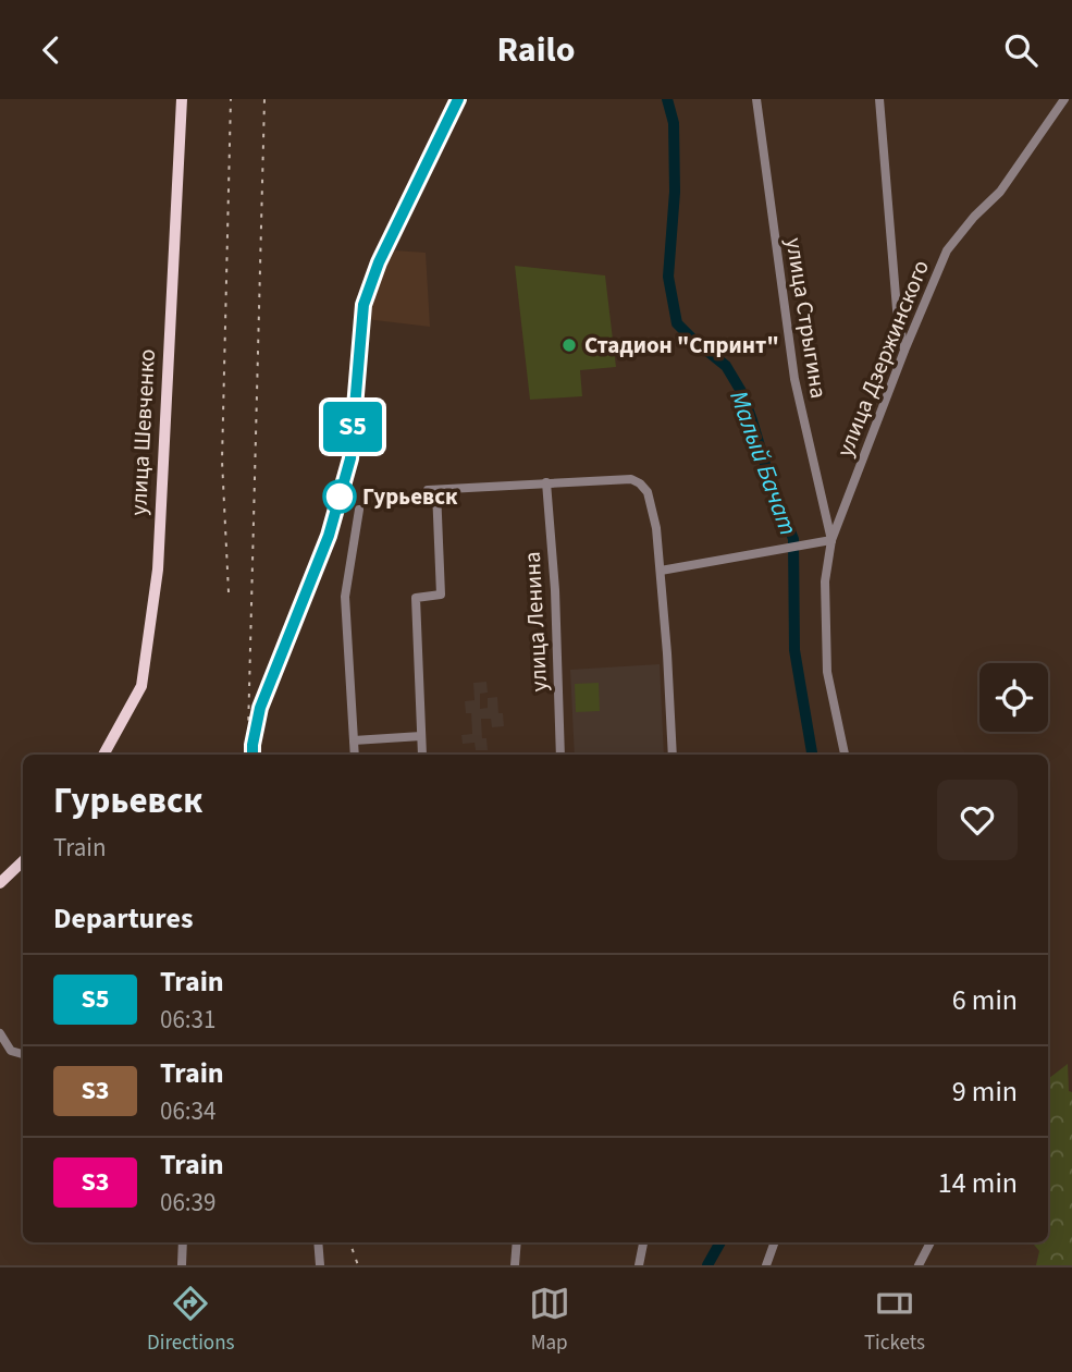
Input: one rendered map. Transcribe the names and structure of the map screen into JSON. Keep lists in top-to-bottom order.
{
  "streets": {
    "main road": ["улица Шевченко"],
    "street": ["улица Стрыгина", "улица Дзержинского", "улица Ленина"]
  },
  "crossings": [
    ["улица Стрыгина", "улица Дзержинского"]
  ],
  "water": ["Малый Бачат"],
  "places": ["Стадион \"Спринт\"", "Гурьевск"],
  "page": {
    "header": "Railo",
    "on_map": "S5",
    "heading": [
      ["Гурьевск", "Train"],
      "Departures"
    ],
    "list": [
      {
        "mark": "S5",
        "name": "Train",
        "note": "06:31",
        "value": "6 min"
      },
      {
        "mark": "S3",
        "name": "Train",
        "note": "06:34",
        "value": "9 min"
      },
      {
        "mark": "S3",
        "name": "Train",
        "note": "06:39",
        "value": "14 min"
      }
    ],
    "tabs": ["Directions", "Map", "Tickets"]
  }
}
